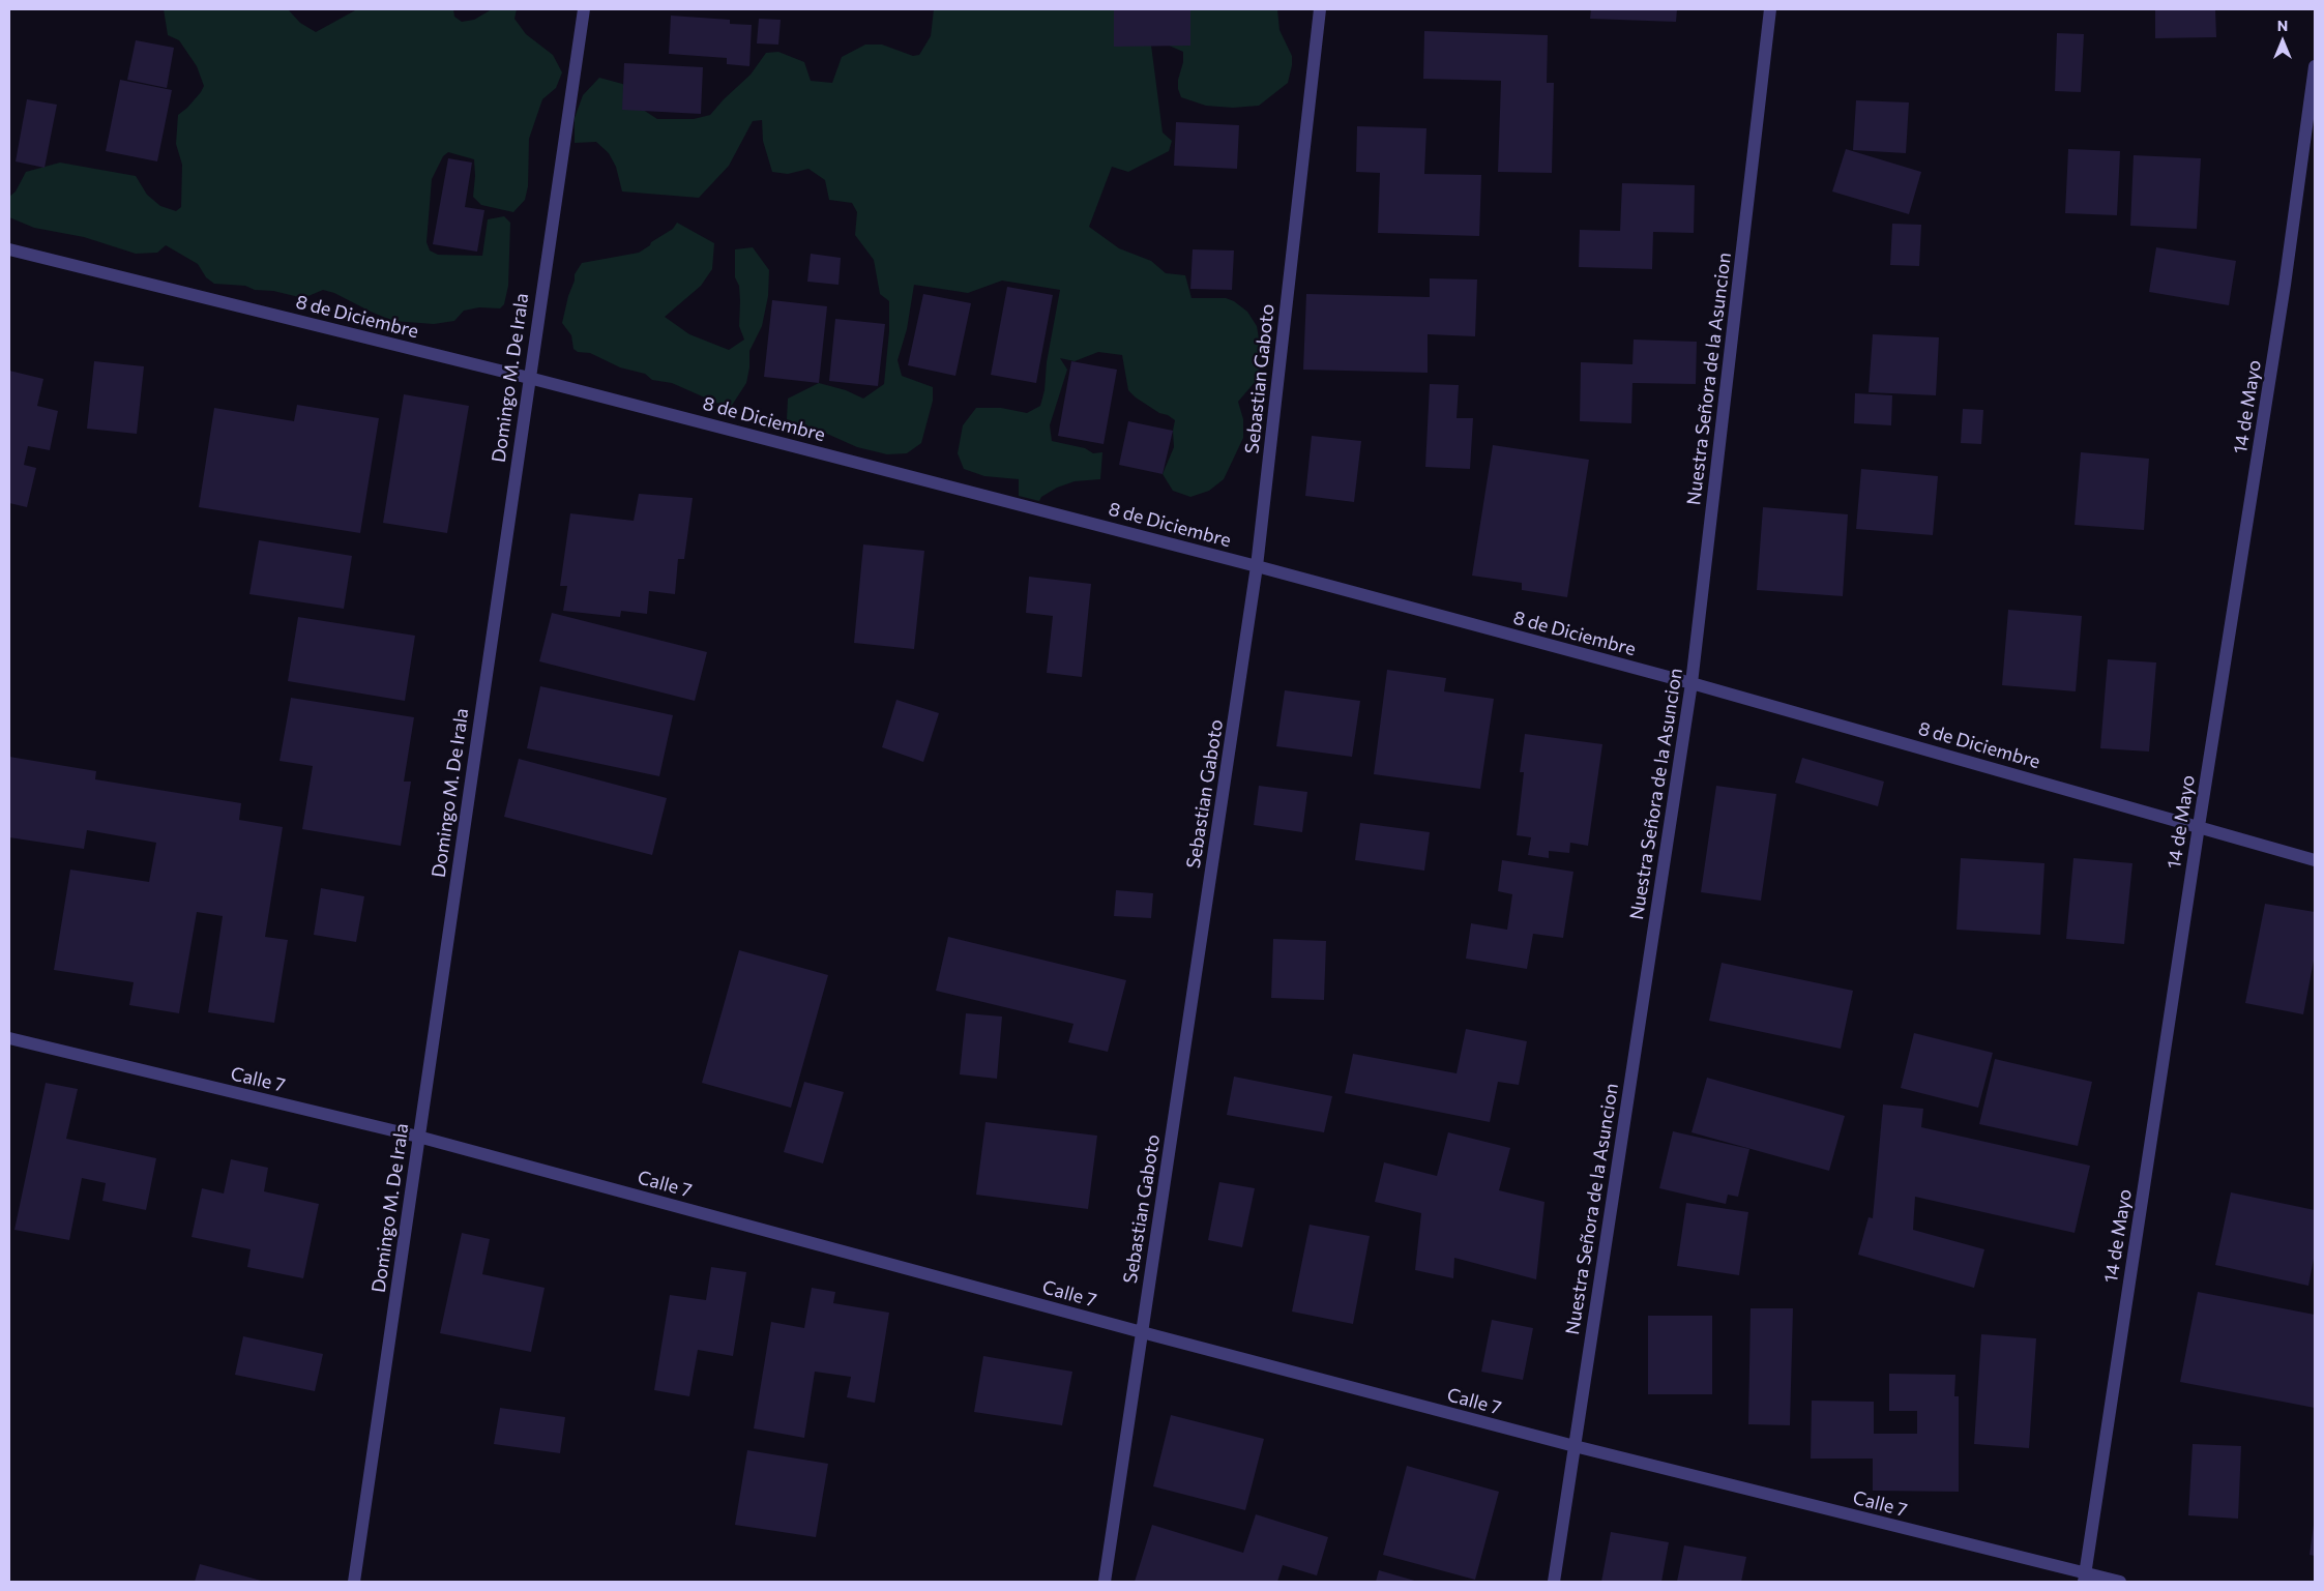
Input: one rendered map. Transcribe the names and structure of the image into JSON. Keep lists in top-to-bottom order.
{
  "streets": {
    "street": [
      "8 de Diciembre",
      "Domingo M. De Irala",
      "Sebastian Gaboto",
      "Nuestra Señora de la Asuncion",
      "14 de Mayo",
      "Calle 7"
    ]
  },
  "crossings": [
    ["8 de Diciembre", "Domingo M. De Irala"],
    ["8 de Diciembre", "Sebastian Gaboto"],
    ["8 de Diciembre", "Nuestra Señora de la Asuncion"],
    ["8 de Diciembre", "14 de Mayo"],
    ["Domingo M. De Irala", "Calle 7"],
    ["Sebastian Gaboto", "Calle 7"],
    ["Nuestra Señora de la Asuncion", "Calle 7"],
    ["14 de Mayo", "Calle 7"]
  ],
  "north": "top"
}
